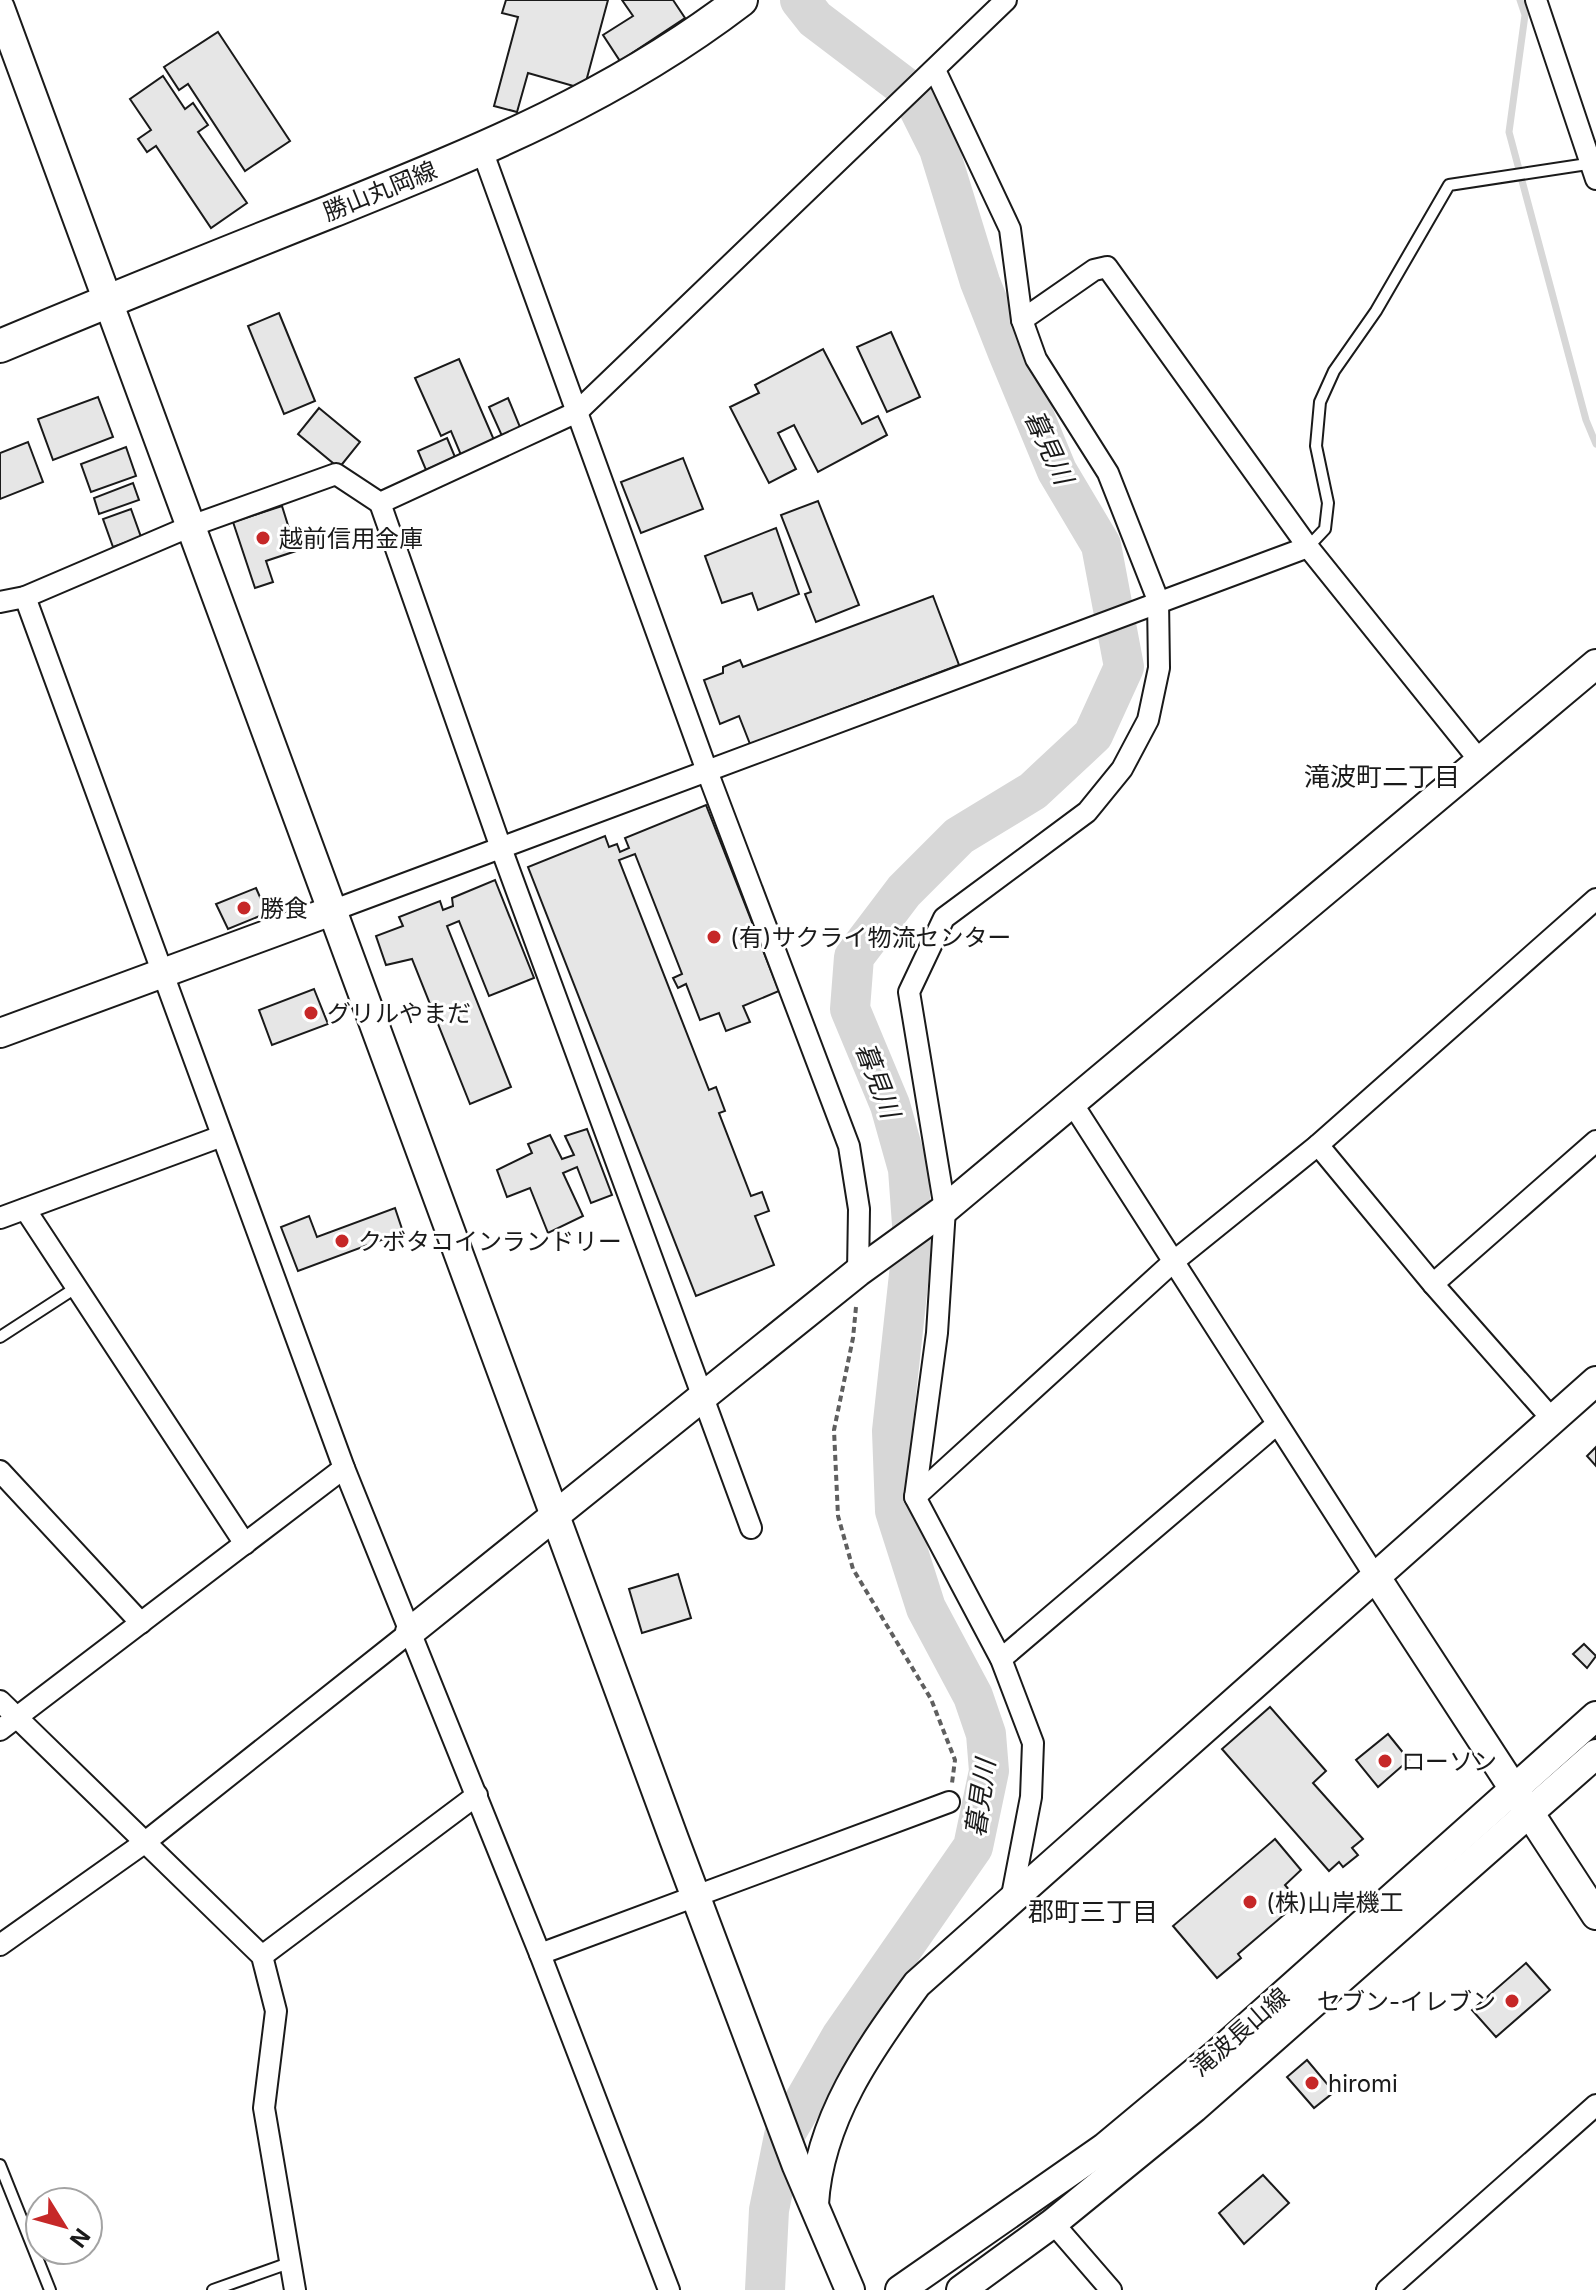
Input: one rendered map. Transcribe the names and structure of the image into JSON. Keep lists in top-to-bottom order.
{
  "streets": {
    "main road": ["勝山丸岡線"],
    "street": ["滝波長山線"]
  },
  "districts": ["滝波町二丁目", "郡町三丁目"],
  "water": ["暮見川"],
  "places": [
    "越前信用金庫",
    "勝食",
    "(有)サクライ物流センター",
    "グリルやまだ",
    "クボタコインランドリー",
    "ローソン",
    "(株)山岸機工",
    "セブン-イレブン",
    "hiromi"
  ],
  "north": "bottom right"
}
